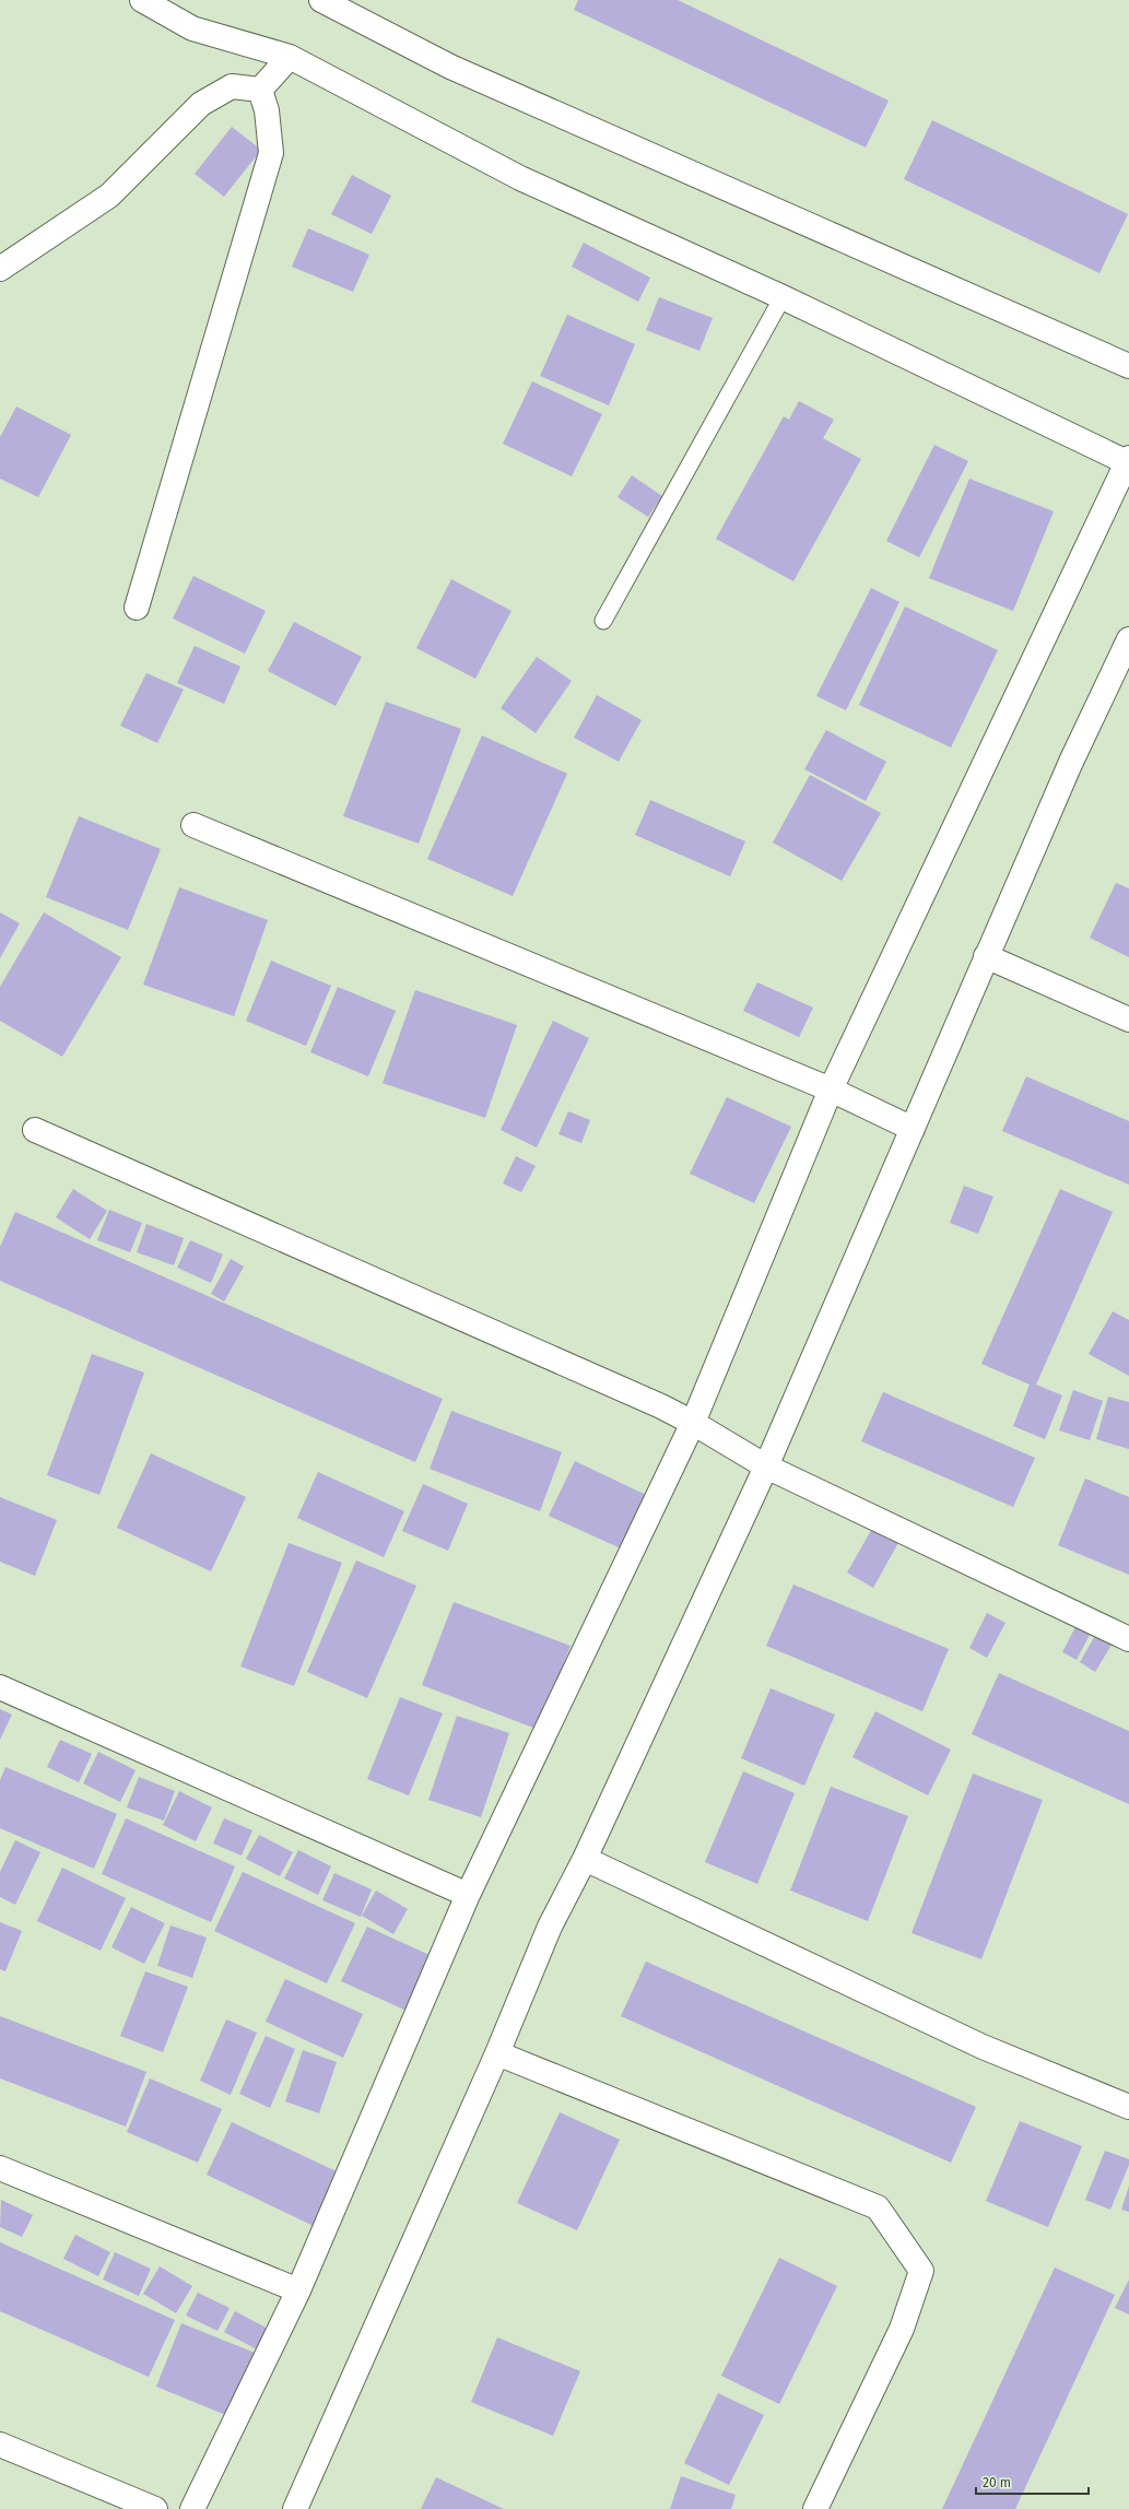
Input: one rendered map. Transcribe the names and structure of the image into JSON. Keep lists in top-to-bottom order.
{
  "scale_bar": "20 m"
}
